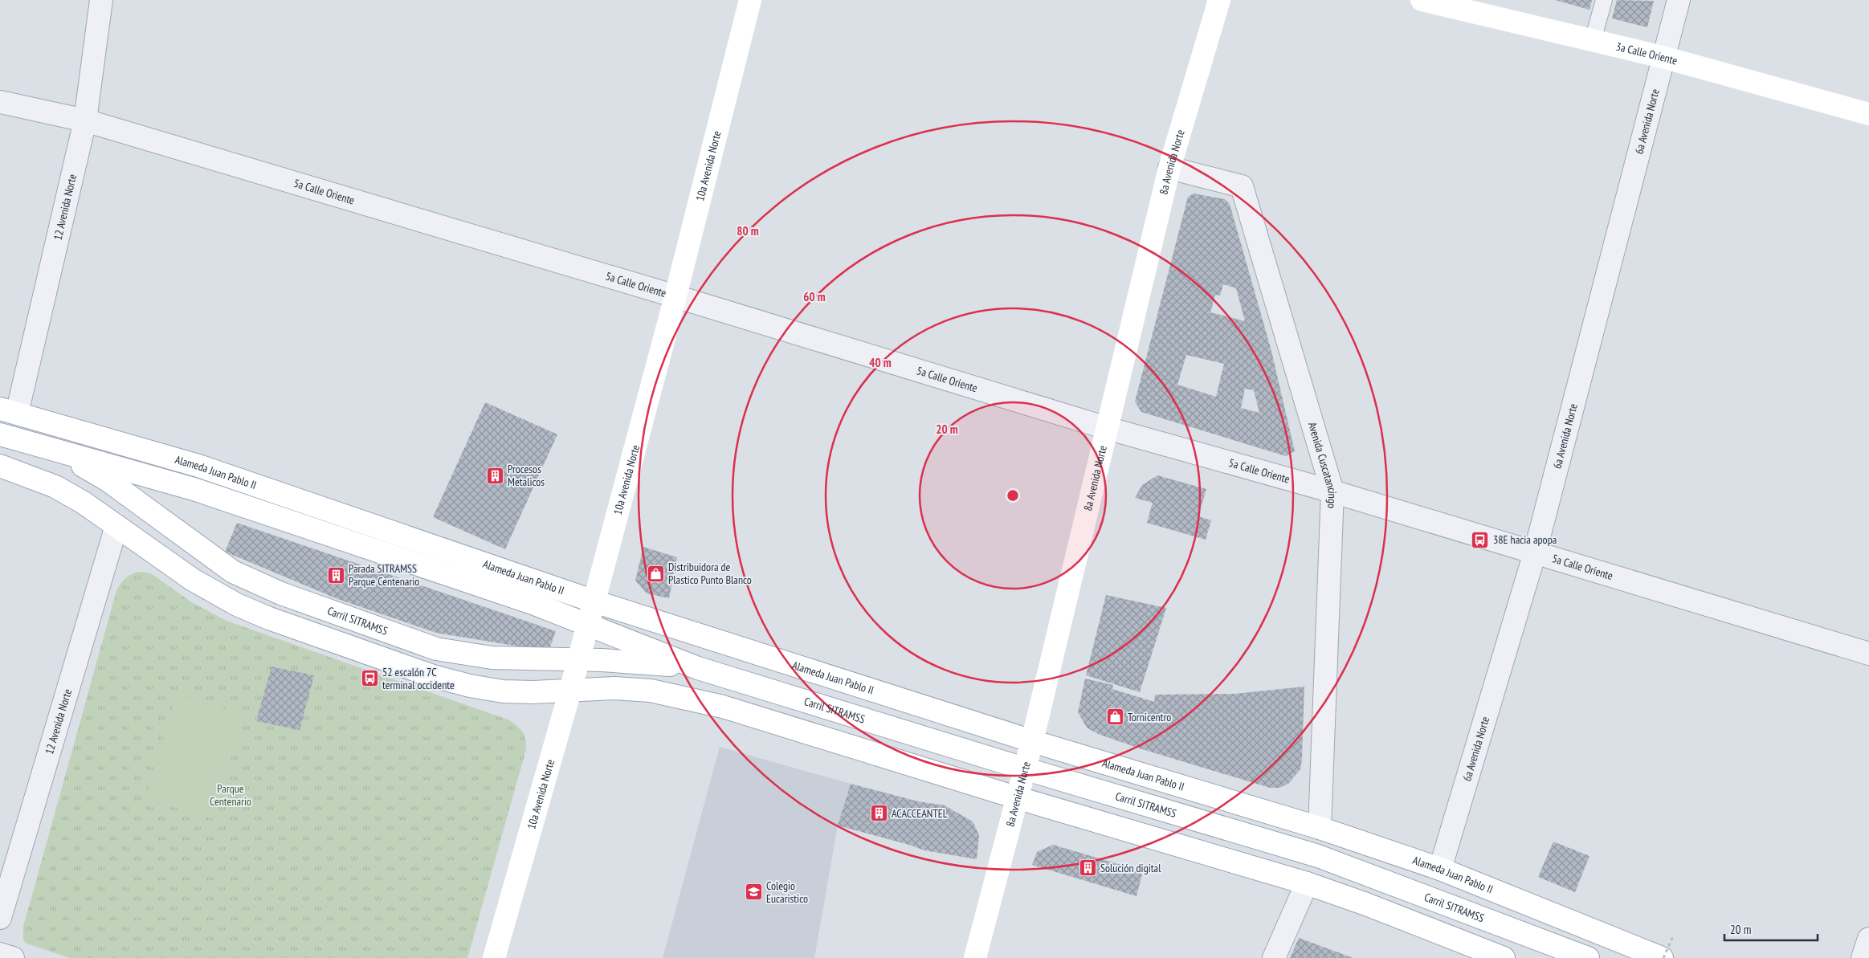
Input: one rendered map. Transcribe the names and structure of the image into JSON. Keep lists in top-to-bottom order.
{
  "streets": {
    "main road": [
      "3a Calle Oriente",
      "8a Avenida Norte",
      "10a Avenida Norte",
      "Alameda Juan Pablo II",
      "Carril SITRAMSS"
    ],
    "street": [
      "6a Avenida Norte",
      "5a Calle Oriente",
      "12 Avenida Norte",
      "Avenida Cuscatancingo"
    ]
  },
  "crossings": [
    ["3a Calle Oriente", "6a Avenida Norte"],
    ["6a Avenida Norte", "5a Calle Oriente"],
    ["6a Avenida Norte", "Alameda Juan Pablo II"],
    ["8a Avenida Norte", "5a Calle Oriente"],
    ["8a Avenida Norte", "Avenida Cuscatancingo"],
    ["8a Avenida Norte", "Alameda Juan Pablo II"],
    ["8a Avenida Norte", "Carril SITRAMSS"],
    ["10a Avenida Norte", "5a Calle Oriente"],
    ["10a Avenida Norte", "Alameda Juan Pablo II"],
    ["10a Avenida Norte", "Carril SITRAMSS"],
    ["5a Calle Oriente", "12 Avenida Norte"],
    ["5a Calle Oriente", "Avenida Cuscatancingo"],
    ["12 Avenida Norte", "Alameda Juan Pablo II"],
    ["Avenida Cuscatancingo", "Alameda Juan Pablo II"]
  ],
  "parks": ["Parque Centenario"],
  "places": {
    "building": [
      "Procesos Metalicos",
      "Parada SITRAMSS Parque Centenario",
      "ACACCEANTEL",
      "Solución digital"
    ],
    "bus stop": ["38E hacia apopa", "52 escalón 7C terminal occidente"],
    "shop": ["Distribuidora de Plastico Punto Blanco", "Tornicentro"],
    "school or university": ["Colegio Eucaristico"]
  },
  "scale_bar": "20 m",
  "rings": [
    "80 m",
    "60 m",
    "40 m",
    "20 m"
  ]
}
